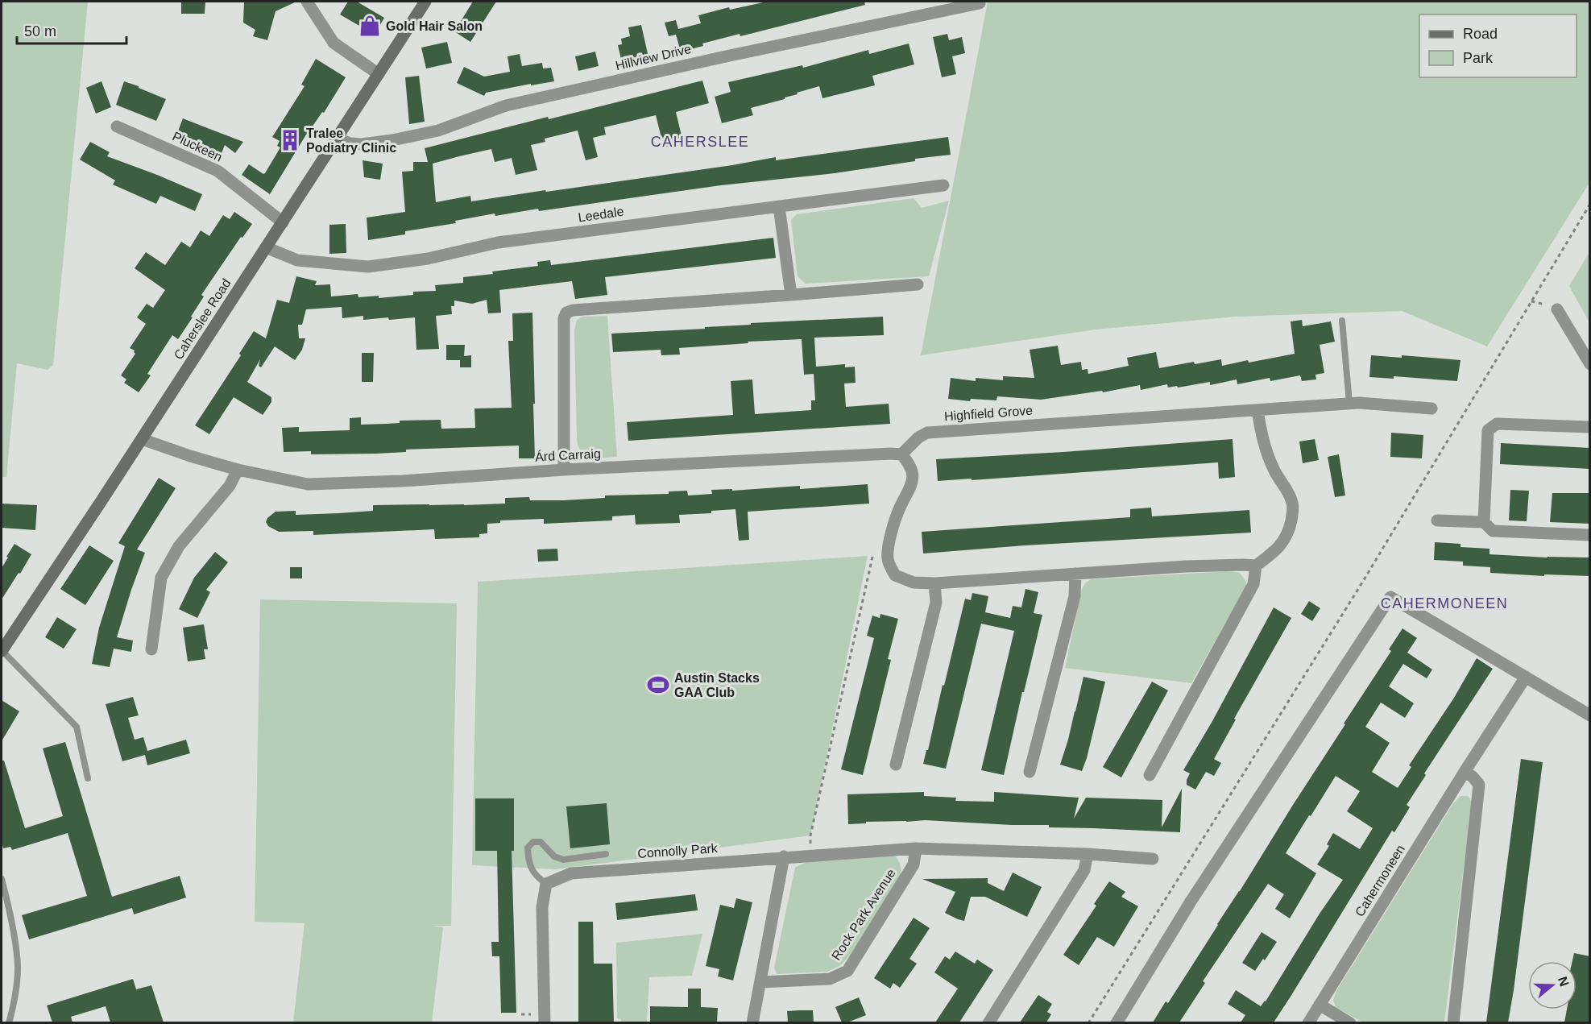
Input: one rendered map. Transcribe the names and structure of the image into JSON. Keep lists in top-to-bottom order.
{
  "streets": {
    "main road": ["Caherslee Road"],
    "street": [
      "Hillview Drive",
      "Pluckeen",
      "Leedale",
      "Highfield Grove",
      "Árd Carraig",
      "Connolly Park",
      "Cahermoneen",
      "Rock Park Avenue"
    ]
  },
  "crossings": [
    ["Hillview Drive", "Caherslee Road"],
    ["Pluckeen", "Caherslee Road"],
    ["Leedale", "Caherslee Road"],
    ["Caherslee Road", "Árd Carraig"],
    ["Highfield Grove", "Árd Carraig"],
    ["Connolly Park", "Rock Park Avenue"]
  ],
  "districts": ["CAHERSLEE", "CAHERMONEEN"],
  "places": {
    "shop": ["Gold Hair Salon"],
    "building": ["Tralee Podiatry Clinic"],
    "sports": ["Austin Stacks GAA Club"]
  },
  "legend": ["Road", "Park"],
  "scale_bar": "50 m",
  "north": "right"
}
